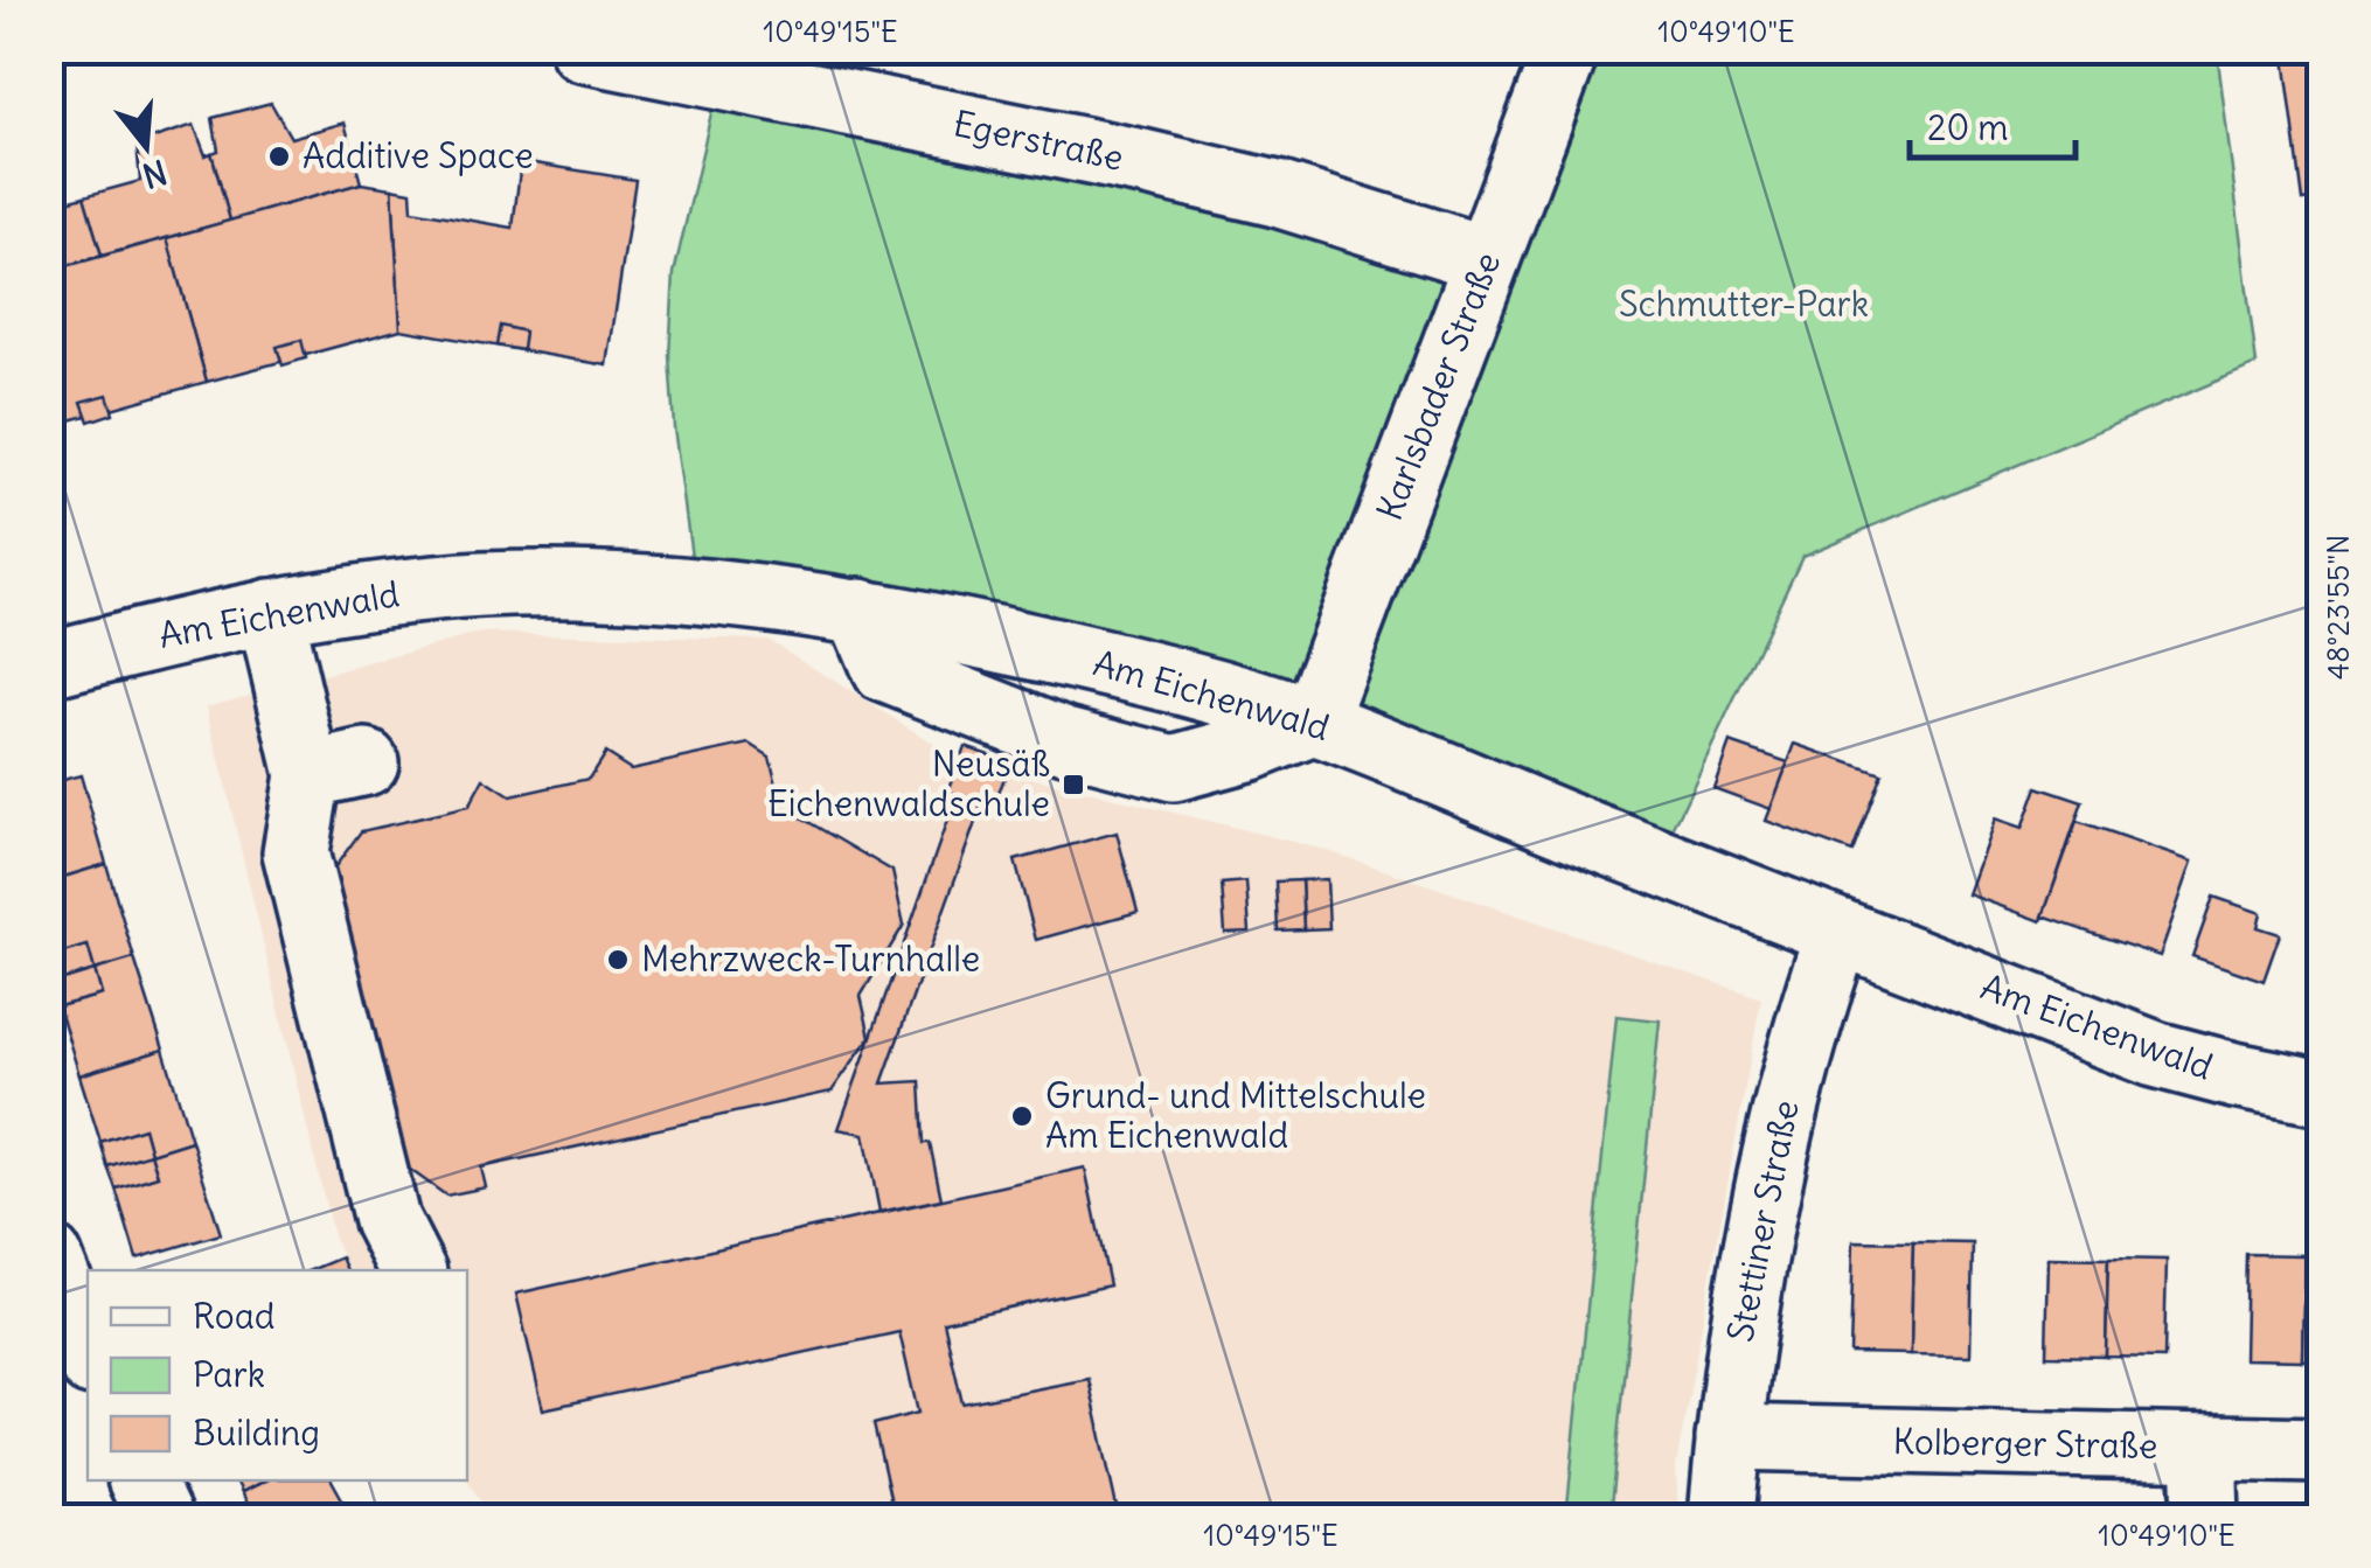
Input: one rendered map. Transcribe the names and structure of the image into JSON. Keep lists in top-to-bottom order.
{
  "streets": {
    "street": [
      "Egerstraße",
      "Karlsbader Straße",
      "Am Eichenwald",
      "Stettiner Straße",
      "Kolberger Straße"
    ]
  },
  "crossings": [
    ["Egerstraße", "Karlsbader Straße"],
    ["Karlsbader Straße", "Am Eichenwald"],
    ["Am Eichenwald", "Stettiner Straße"],
    ["Stettiner Straße", "Kolberger Straße"]
  ],
  "parks": ["Schmutter-Park"],
  "places": {
    "other": ["Additive Space", "Mehrzweck-Turnhalle", "Grund- und Mittelschule Am Eichenwald"],
    "transit": ["Neusäß Eichenwaldschule"]
  },
  "legend": ["Road", "Park", "Building"],
  "scale_bar": "20 m",
  "north": "bottom",
  "coordinates": ["10°49'15\"E", "10°49'10\"E", "48°23'55\"N"]
}
